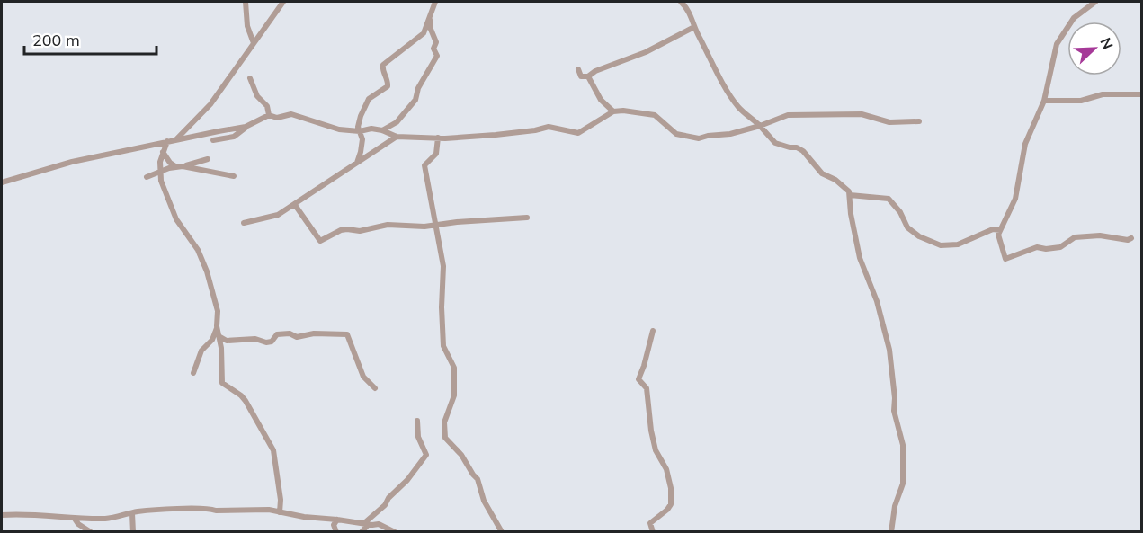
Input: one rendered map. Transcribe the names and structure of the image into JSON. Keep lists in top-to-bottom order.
{
  "scale_bar": "200 m",
  "north": "top right"
}
